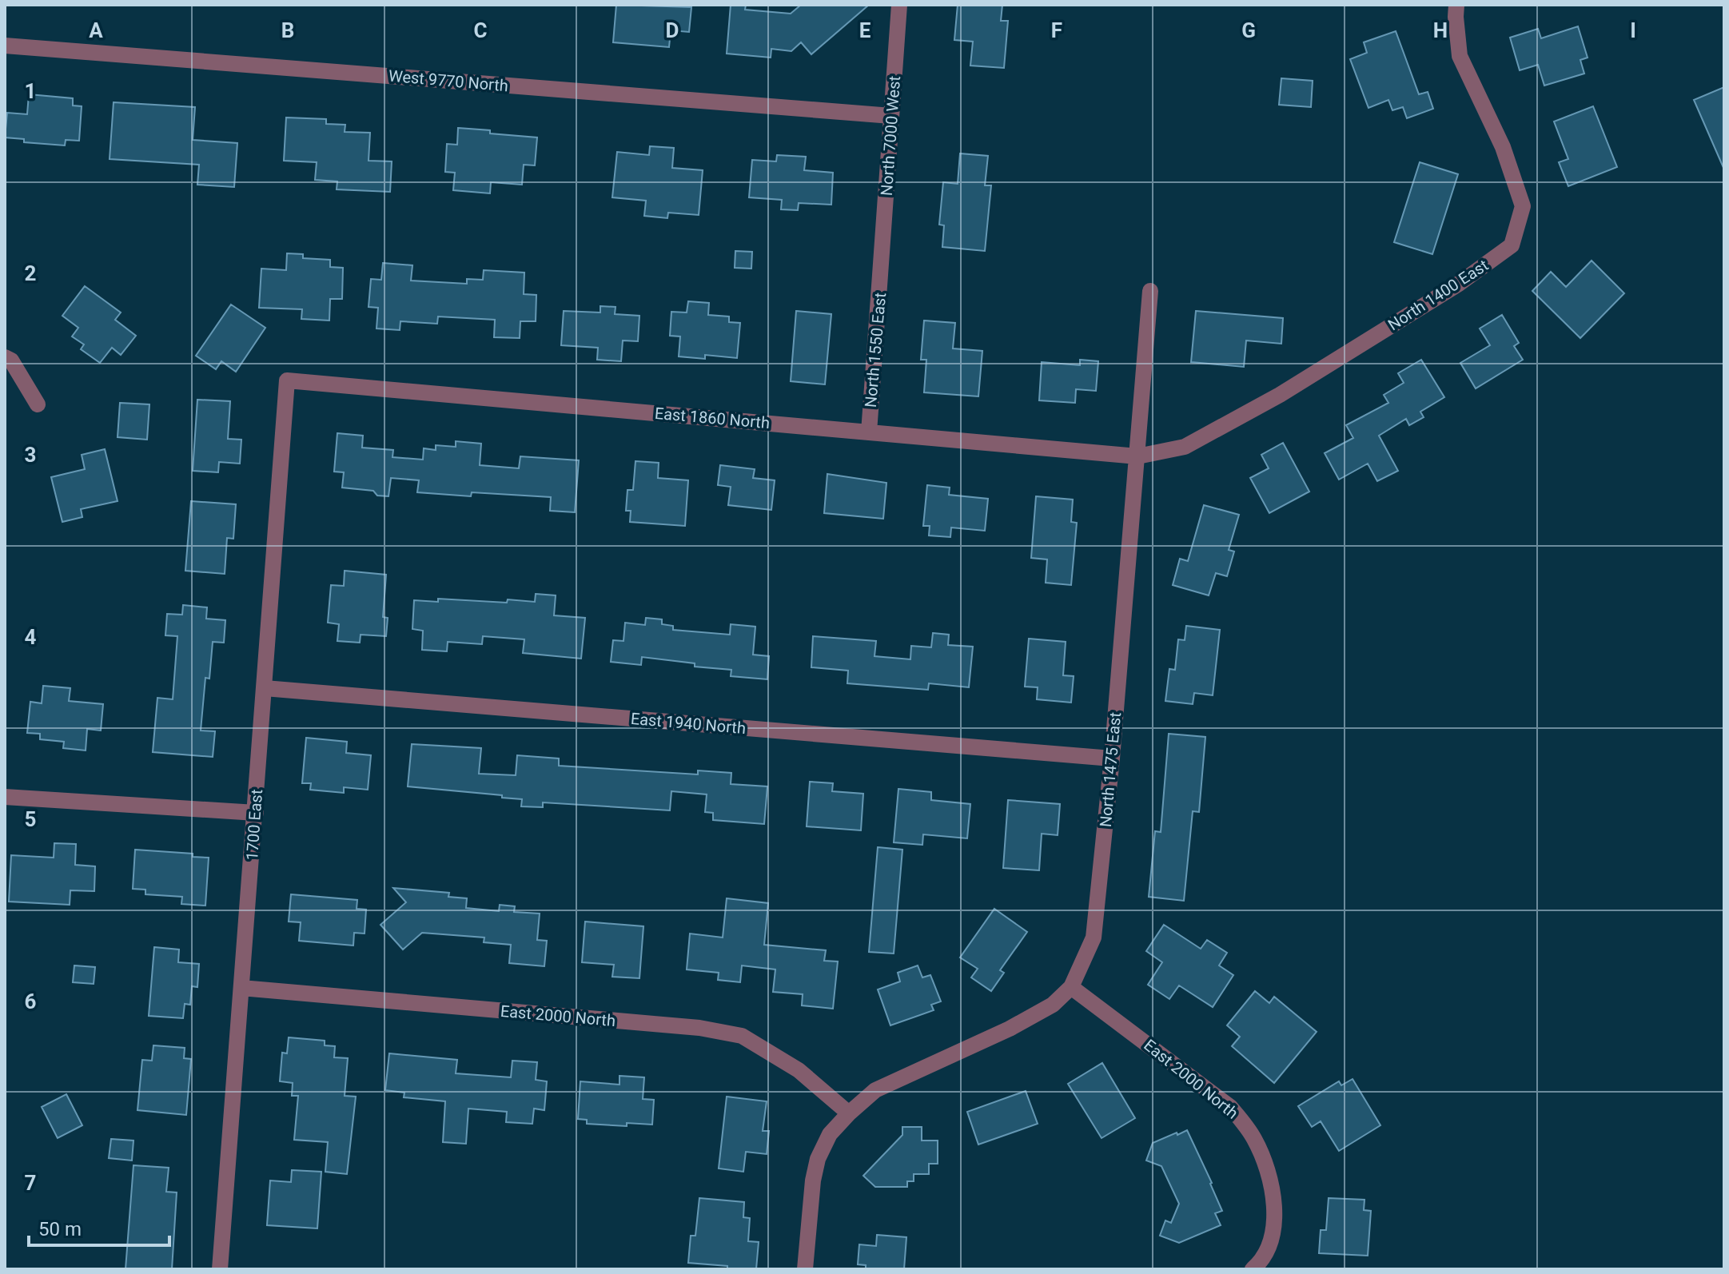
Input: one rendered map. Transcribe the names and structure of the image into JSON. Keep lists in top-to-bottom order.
{
  "streets": {
    "street": [
      "West 9770 North",
      "North 7000 West",
      "North 1400 East",
      "North 1550 East",
      "East 1860 North",
      "East 1940 North",
      "North 1475 East",
      "1700 East",
      "East 2000 North"
    ]
  },
  "crossings": [
    ["West 9770 North", "North 7000 West"],
    ["North 7000 West", "North 1550 East"],
    ["North 1400 East", "East 1860 North"],
    ["North 1400 East", "North 1475 East"],
    ["North 1550 East", "East 1860 North"],
    ["East 1860 North", "North 1475 East"],
    ["East 1860 North", "1700 East"],
    ["East 1940 North", "North 1475 East"],
    ["East 1940 North", "1700 East"],
    ["North 1475 East", "East 2000 North"],
    ["1700 East", "East 2000 North"]
  ],
  "scale_bar": "50 m",
  "grid": {
    "columns": [
      "A",
      "B",
      "C",
      "D",
      "E",
      "F",
      "G",
      "H",
      "I"
    ],
    "rows": [
      "1",
      "2",
      "3",
      "4",
      "5",
      "6",
      "7"
    ]
  }
}
